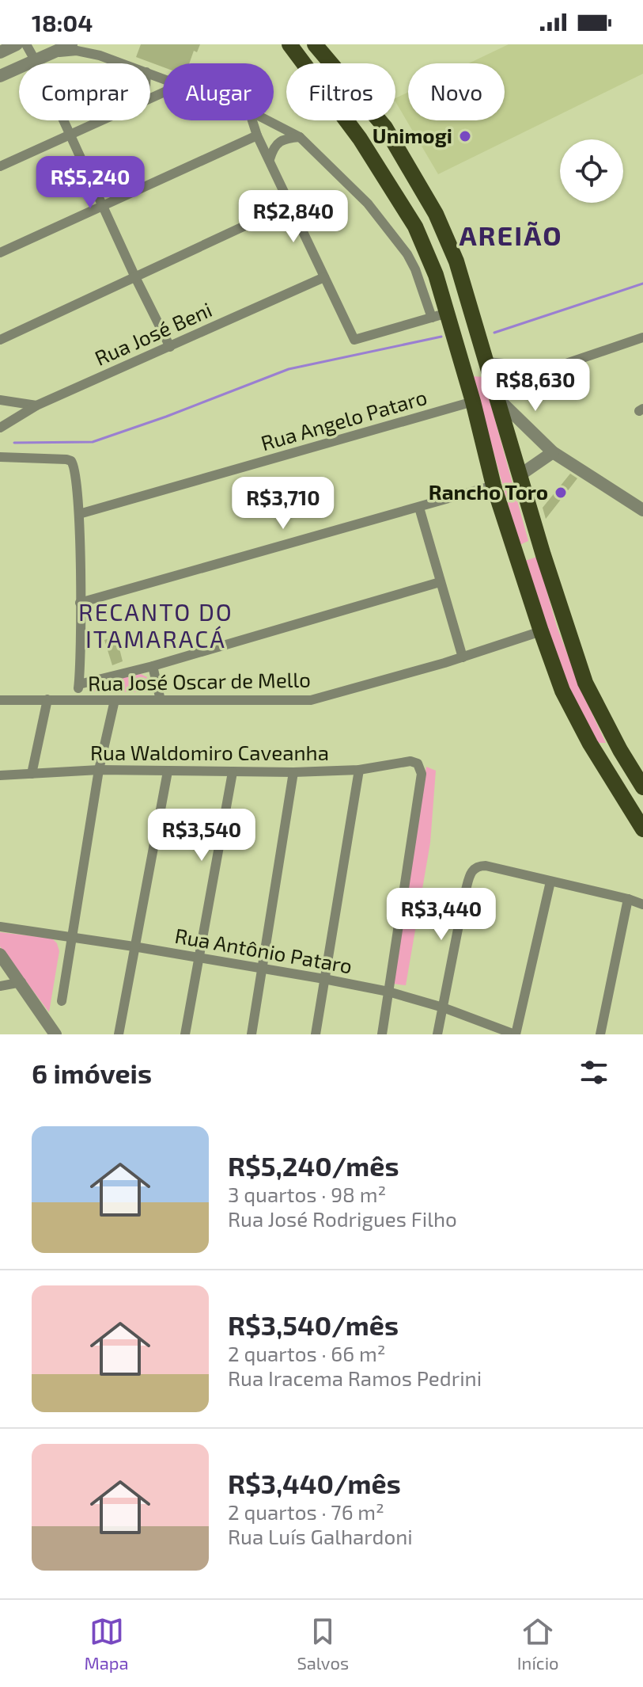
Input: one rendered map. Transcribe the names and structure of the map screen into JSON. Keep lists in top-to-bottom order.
{
  "streets": {
    "street": [
      "Rua José Beni",
      "Rua Angelo Pataro",
      "Rua José Oscar de Mello",
      "Rua Waldomiro Caveanha",
      "Rua Antônio Pataro"
    ]
  },
  "crossings": [
    ["Rua Waldomiro Caveanha", "Rua Antônio Pataro"]
  ],
  "districts": ["AREIÃO", "RECANTO DO ITAMARACÁ"],
  "places": ["Unimogi", "Rancho Toro"],
  "page": {
    "status": "18:04",
    "chip": [
      "Comprar",
      "Alugar",
      "Filtros",
      "Novo"
    ],
    "price": [
      "R$5,240",
      "R$2,840",
      "R$8,630",
      "R$3,710",
      "R$3,540",
      "R$3,440"
    ],
    "heading": "6 imóveis",
    "list": [
      {
        "name": "R$5,240/mês",
        "note": "3 quartos · 98 m² · Rua José Rodrigues Filho"
      },
      {
        "name": "R$3,540/mês",
        "note": "2 quartos · 66 m² · Rua Iracema Ramos Pedrini"
      },
      {
        "name": "R$3,440/mês",
        "note": "2 quartos · 76 m² · Rua Luís Galhardoni"
      }
    ],
    "tabs": ["Mapa", "Salvos", "Início"]
  }
}
